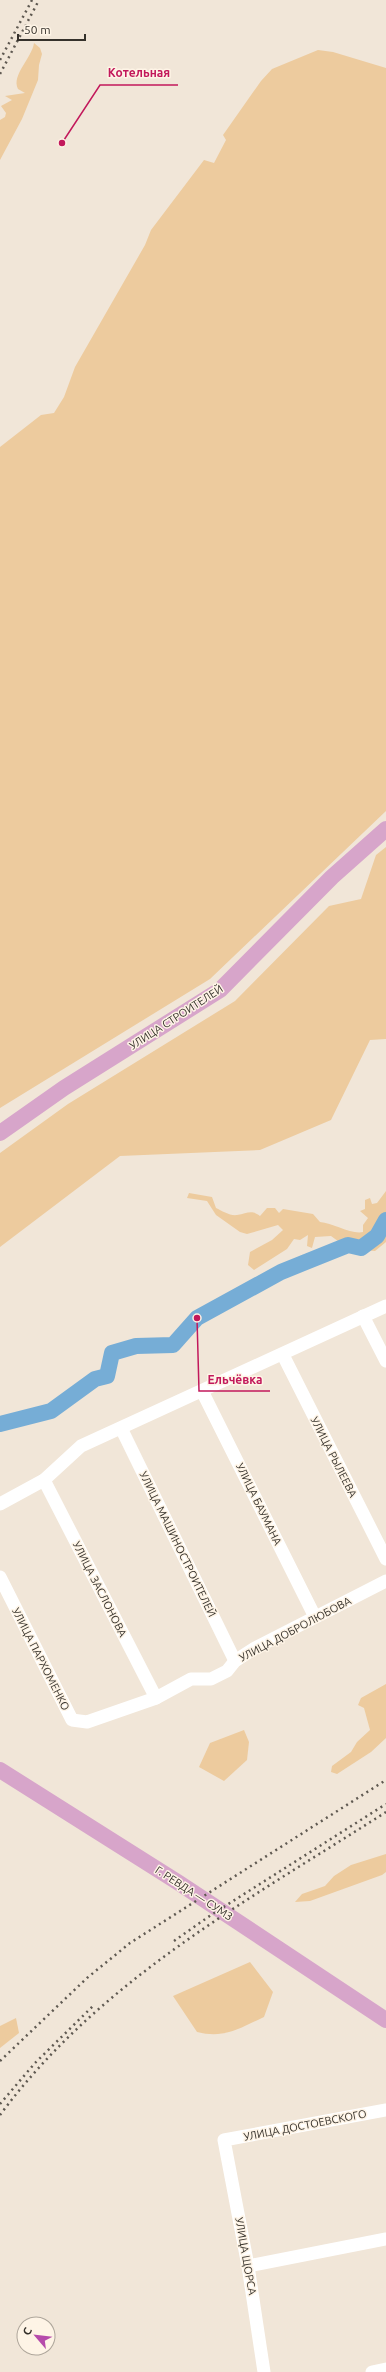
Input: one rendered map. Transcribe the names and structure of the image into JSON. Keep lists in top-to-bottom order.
{
  "streets": {
    "main road": ["УЛИЦА СТРОИТЕЛЕЙ", "Г. РЕВДА — СУМЗ"],
    "street": [
      "УЛИЦА РЫЛЕЕВА",
      "УЛИЦА БАУМАНА",
      "УЛИЦА МАШИНОСТРОИТЕЛЕЙ",
      "УЛИЦА ЗАСЛОНОВА",
      "УЛИЦА ДОБРОЛЮБОВА",
      "УЛИЦА ПАРХОМЕНКО",
      "УЛИЦА ДОСТОЕВСКОГО",
      "УЛИЦА ЩОРСА"
    ]
  },
  "crossings": [
    ["УЛИЦА БАУМАНА", "УЛИЦА ДОБРОЛЮБОВА"],
    ["УЛИЦА МАШИНОСТРОИТЕЛЕЙ", "УЛИЦА ДОБРОЛЮБОВА"],
    ["УЛИЦА ЗАСЛОНОВА", "УЛИЦА ДОБРОЛЮБОВА"],
    ["УЛИЦА ДОБРОЛЮБОВА", "УЛИЦА ПАРХОМЕНКО"],
    ["УЛИЦА ДОСТОЕВСКОГО", "УЛИЦА ЩОРСА"]
  ],
  "places": ["Котельная", "Ельчёвка"],
  "scale_bar": "50 m",
  "north": "top left"
}
